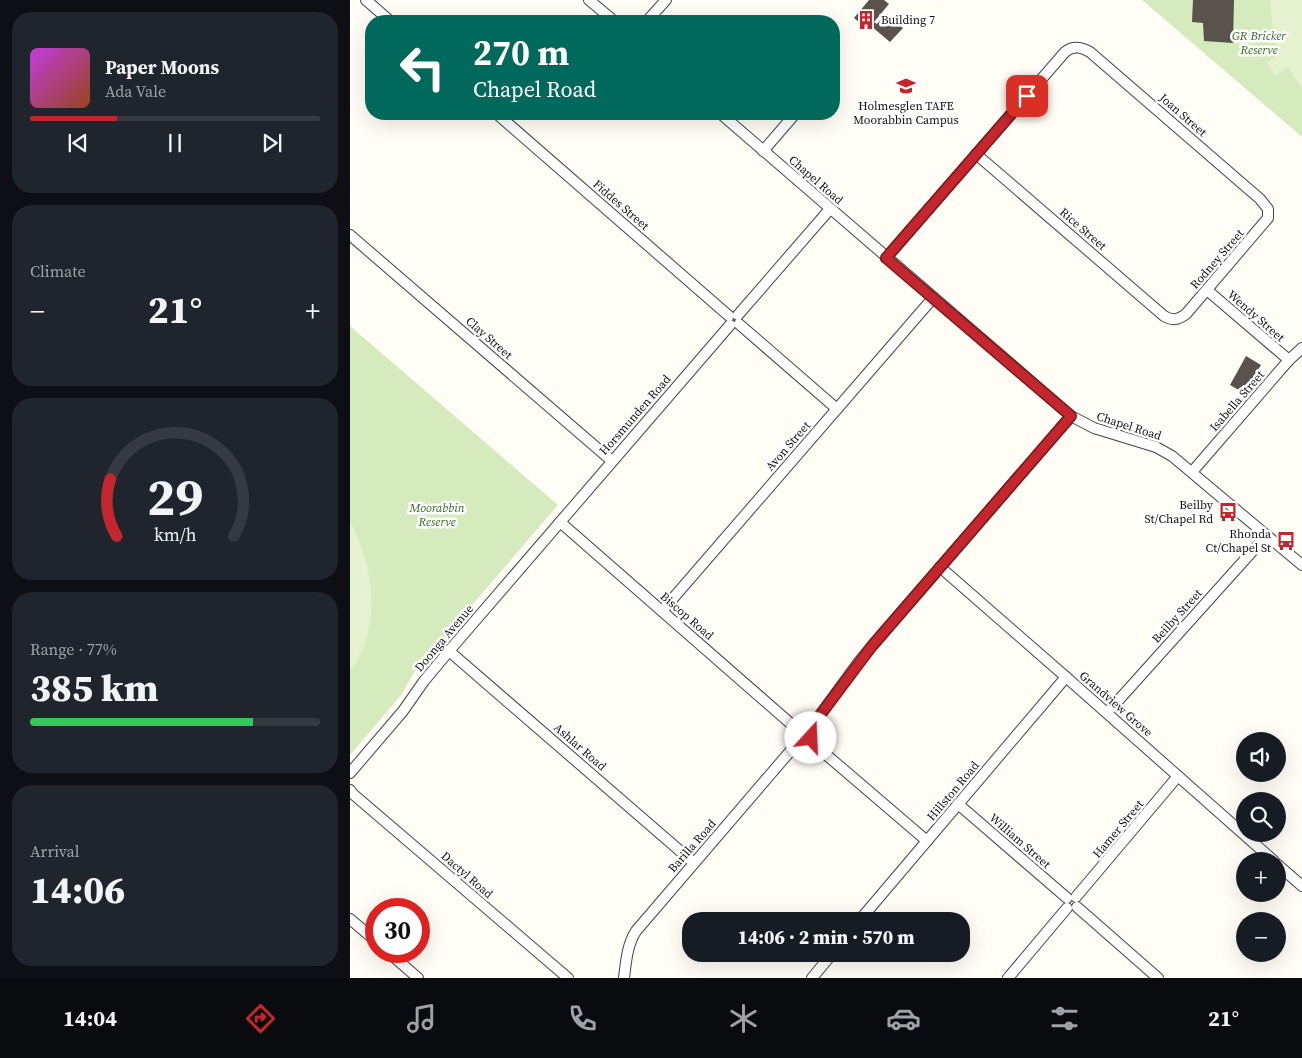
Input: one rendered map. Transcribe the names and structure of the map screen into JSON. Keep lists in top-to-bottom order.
{
  "streets": {
    "street": [
      "Joan Street",
      "Chapel Road",
      "Fiddes Street",
      "Rice Street",
      "Rodney Street",
      "Wendy Street",
      "Clay Street",
      "Isabella Street",
      "Horsmunden Road",
      "Avon Street",
      "Biscop Road",
      "Beilby Street",
      "Doonga Avenue",
      "Grandview Grove",
      "Ashlar Road",
      "Hillston Road",
      "Hamer Street",
      "William Street",
      "Barilla Road",
      "Dactyl Road"
    ]
  },
  "crossings": [
    ["Joan Street", "Rice Street"],
    ["Joan Street", "Rodney Street"],
    ["Chapel Road", "Isabella Street"],
    ["Chapel Road", "Horsmunden Road"],
    ["Chapel Road", "Avon Street"],
    ["Chapel Road", "Beilby Street"],
    ["Chapel Road", "Barilla Road"],
    ["Fiddes Street", "Horsmunden Road"],
    ["Fiddes Street", "Avon Street"],
    ["Rice Street", "Rodney Street"],
    ["Rodney Street", "Wendy Street"],
    ["Wendy Street", "Isabella Street"],
    ["Clay Street", "Horsmunden Road"],
    ["Horsmunden Road", "Biscop Road"],
    ["Horsmunden Road", "Doonga Avenue"],
    ["Avon Street", "Biscop Road"],
    ["Biscop Road", "Doonga Avenue"],
    ["Biscop Road", "Barilla Road"],
    ["Beilby Street", "Grandview Grove"],
    ["Doonga Avenue", "Ashlar Road"],
    ["Grandview Grove", "Hillston Road"],
    ["Grandview Grove", "Hamer Street"],
    ["Grandview Grove", "Barilla Road"],
    ["Ashlar Road", "Barilla Road"],
    ["Hillston Road", "William Street"],
    ["Hamer Street", "William Street"]
  ],
  "parks": ["GR Bricker Reserve", "Moorabbin Reserve"],
  "places": {
    "building": ["Building 7"],
    "school or university": ["Holmesglen TAFE Moorabbin Campus"],
    "bus stop": ["Beilby St/Chapel Rd", "Rhonda Ct/Chapel St"]
  },
  "page": {
    "turn": ["270 m", "Chapel Road"],
    "song": ["Paper Moons", "Ada Vale"],
    "tile": [
      "Climate",
      ["Range · 77%", "385 km"],
      ["Arrival", "14:06"]
    ],
    "heat": ["−", "21°", "+"],
    "map_buttons": ["+", "−"],
    "limit": "30",
    "trip": "14:06 · 2 min · 570 m",
    "tabs": ["14:04", "21°"],
    "gauge": ["29", "km/h"]
  }
}
